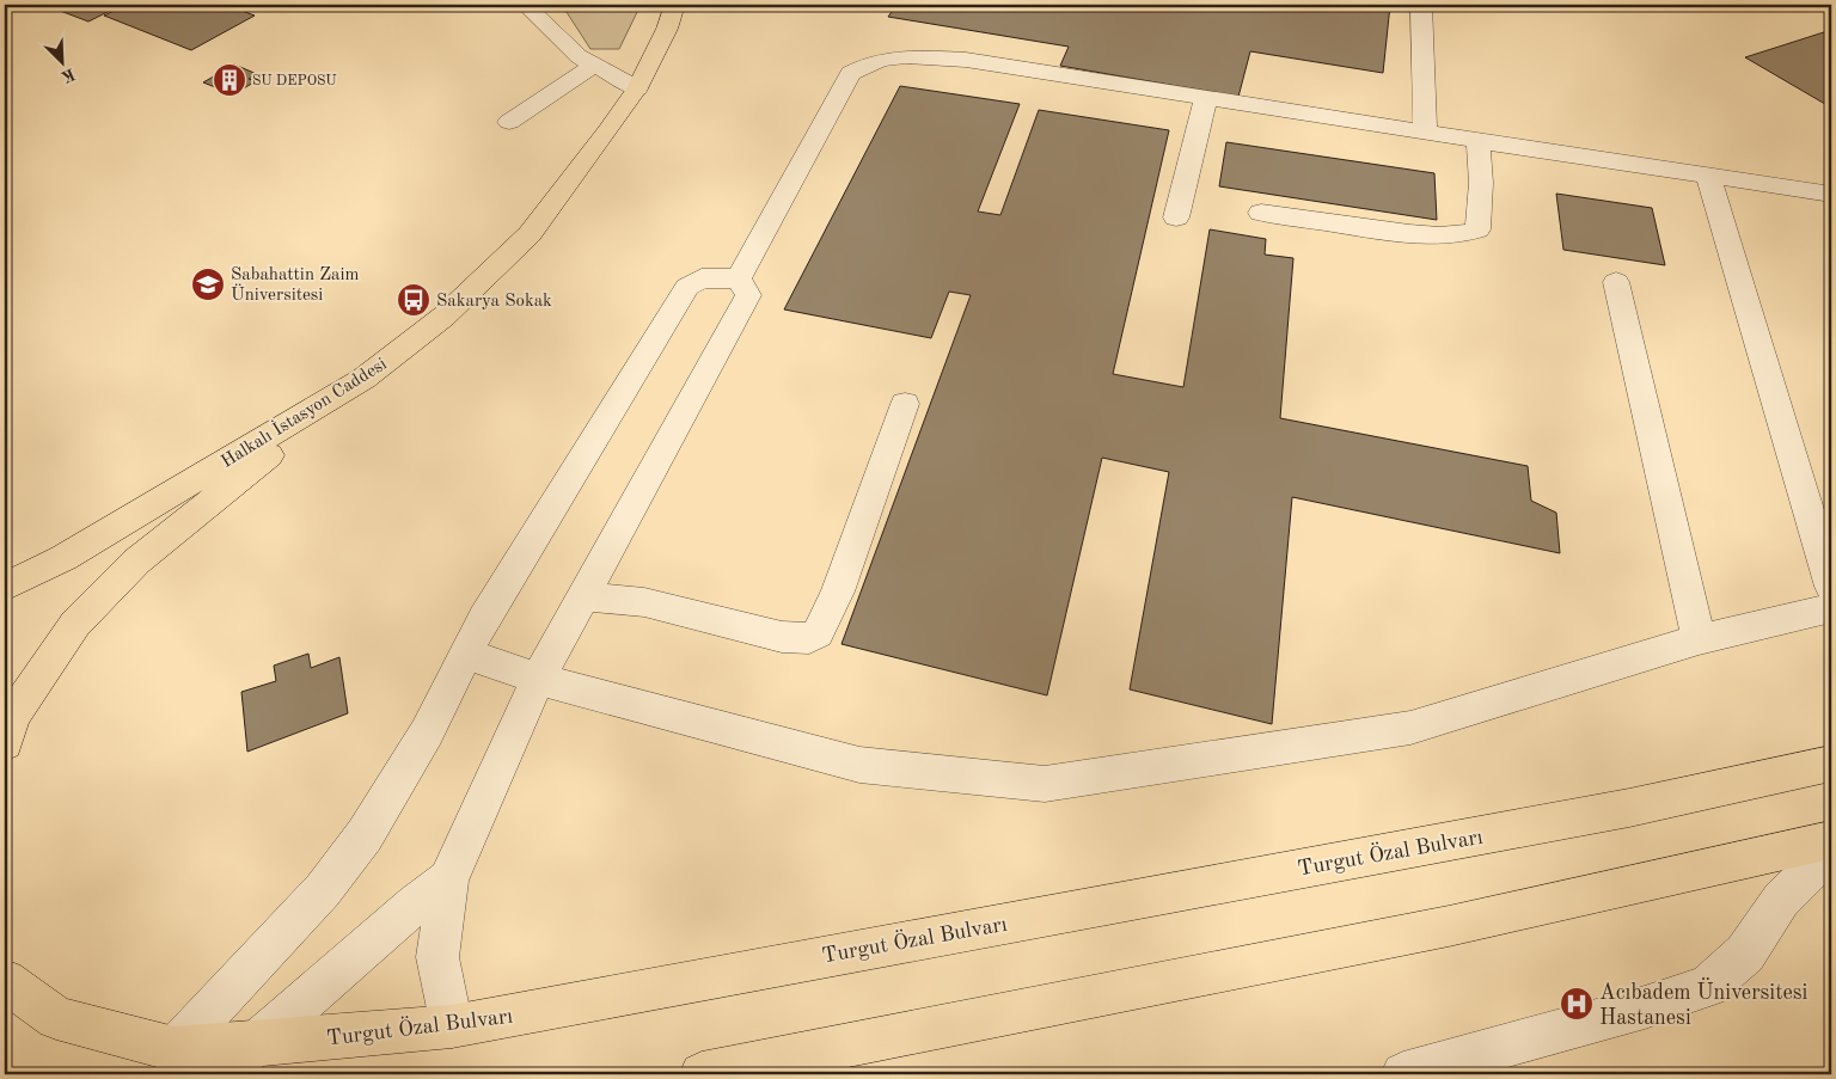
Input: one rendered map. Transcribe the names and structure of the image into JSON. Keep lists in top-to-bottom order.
{
  "streets": {
    "main road": ["Halkalı İstasyon Caddesi", "Turgut Özal Bulvarı"]
  },
  "places": {
    "building": ["SU DEPOSU"],
    "school or university": ["Sabahattin Zaim Üniversitesi"],
    "bus stop": ["Sakarya Sokak"],
    "hospital": ["Acıbadem Üniversitesi Hastanesi"]
  },
  "north": "bottom right"
}
